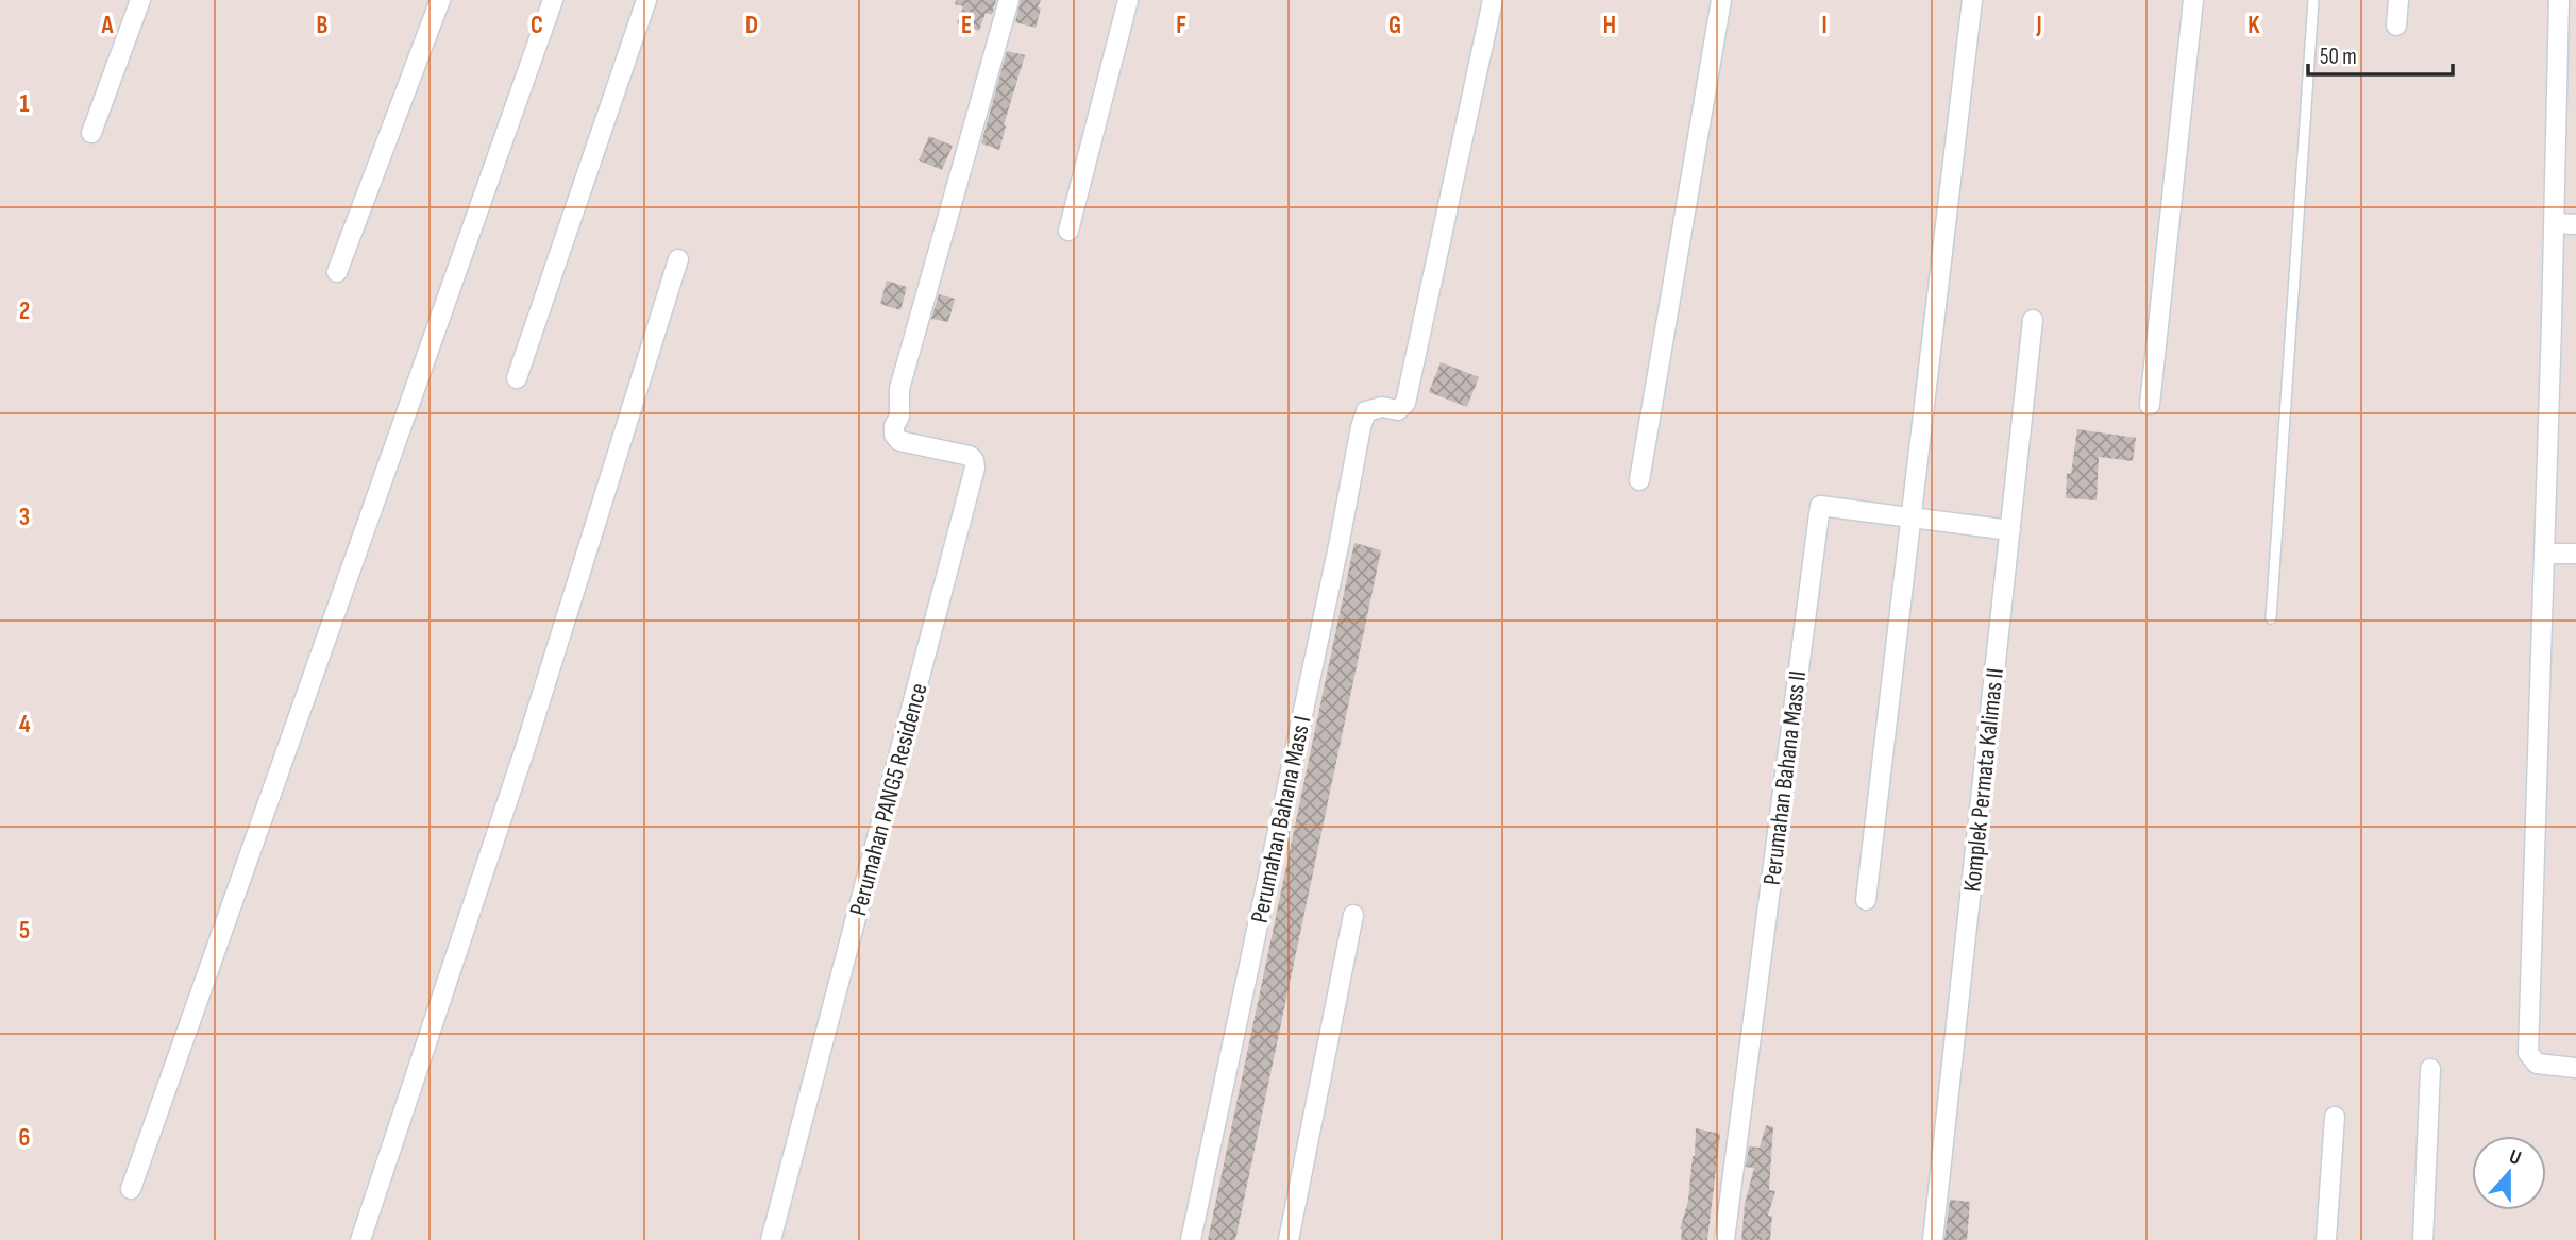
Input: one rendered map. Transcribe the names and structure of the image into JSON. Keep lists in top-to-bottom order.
{
  "streets": {
    "street": [
      "Perumahan Bahana Mass II",
      "Komplek Permata Kalimas II",
      "Perumahan PANG5 Residence",
      "Perumahan Bahana Mass I"
    ]
  },
  "crossings": [
    ["Perumahan Bahana Mass II", "Komplek Permata Kalimas II"]
  ],
  "scale_bar": "50 m",
  "north": "top",
  "grid": {
    "columns": [
      "A",
      "B",
      "C",
      "D",
      "E",
      "F",
      "G",
      "H",
      "I",
      "J",
      "K"
    ],
    "rows": [
      "1",
      "2",
      "3",
      "4",
      "5",
      "6"
    ]
  }
}
